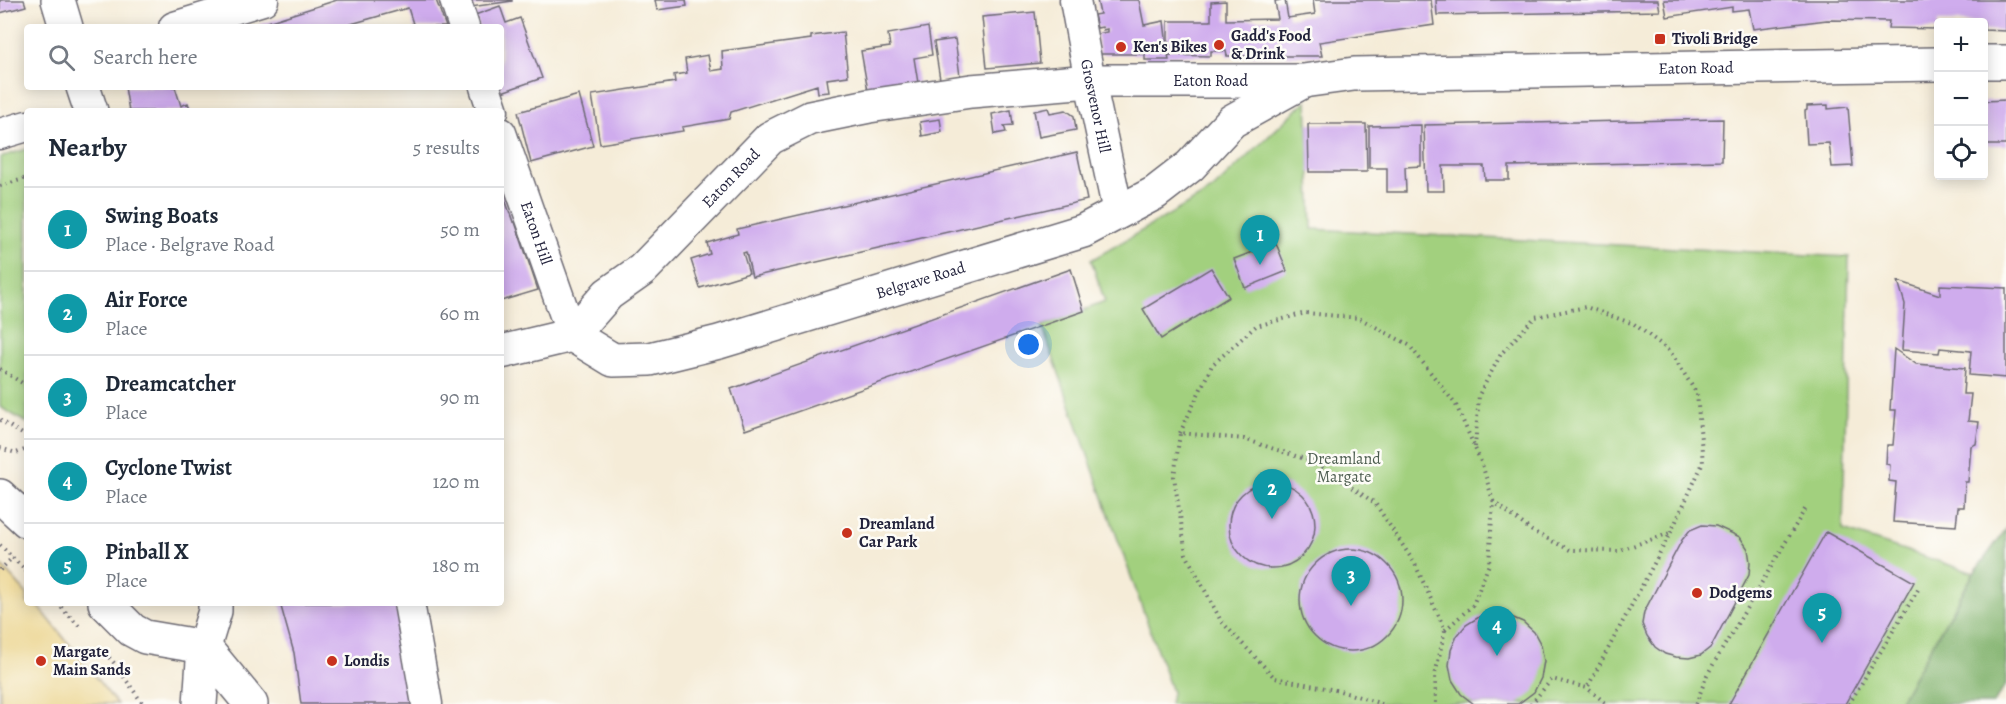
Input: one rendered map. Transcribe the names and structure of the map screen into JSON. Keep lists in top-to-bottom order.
{
  "streets": {
    "main road": ["Eaton Road", "Belgrave Road"],
    "street": ["Grosvenor Hill", "Eaton Hill"]
  },
  "crossings": [
    ["Eaton Road", "Grosvenor Hill"],
    ["Eaton Road", "Eaton Hill"],
    ["Eaton Road", "Belgrave Road"],
    ["Grosvenor Hill", "Belgrave Road"],
    ["Eaton Hill", "Belgrave Road"]
  ],
  "parks": ["Dreamland Margate"],
  "places": {
    "transit": ["Tivoli Bridge"],
    "other": [
      "Gadd's Food & Drink",
      "Ken's Bikes",
      "Dreamland Car Park",
      "Dodgems",
      "Margate Main Sands",
      "Londis"
    ]
  },
  "page": {
    "map_buttons": ["+", "−"],
    "search": "Search here",
    "heading": ["Nearby", "5 results"],
    "list": [
      {
        "mark": "1",
        "name": "Swing Boats",
        "note": "Place · Belgrave Road",
        "value": "50 m"
      },
      {
        "mark": "2",
        "name": "Air Force",
        "note": "Place",
        "value": "60 m"
      },
      {
        "mark": "3",
        "name": "Dreamcatcher",
        "note": "Place",
        "value": "90 m"
      },
      {
        "mark": "4",
        "name": "Cyclone Twist",
        "note": "Place",
        "value": "120 m"
      },
      {
        "mark": "5",
        "name": "Pinball X",
        "note": "Place",
        "value": "180 m"
      }
    ],
    "pins": [
      "1",
      "2",
      "3",
      "5",
      "4"
    ]
  }
}
